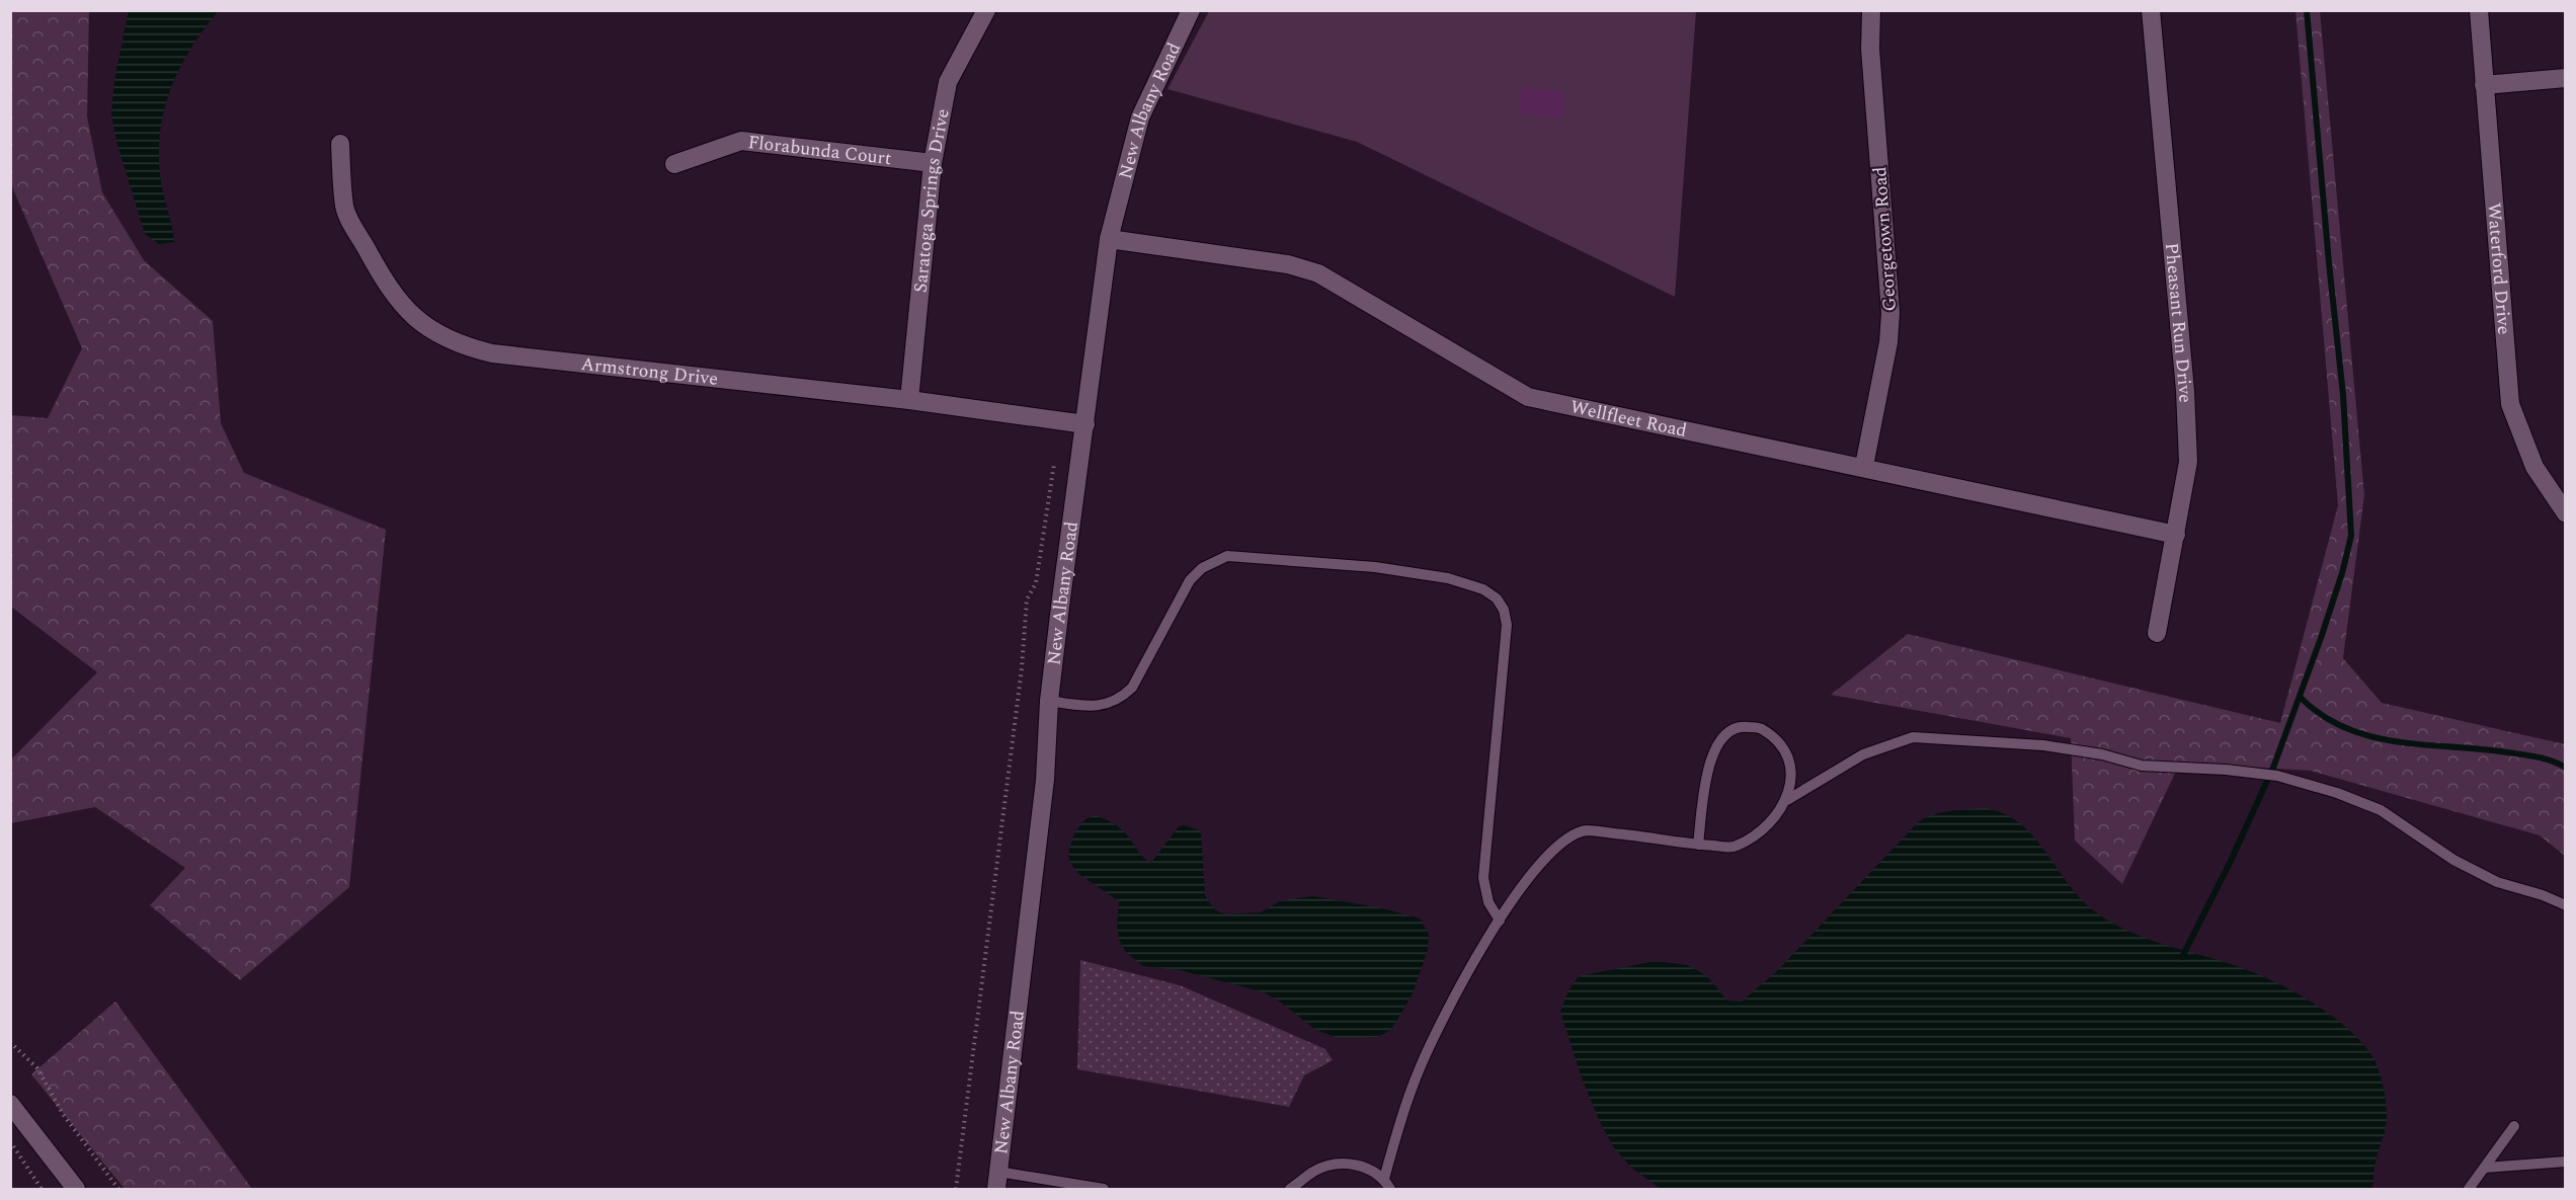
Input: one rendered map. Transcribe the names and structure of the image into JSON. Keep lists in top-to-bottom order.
{
  "streets": {
    "street": [
      "New Albany Road",
      "Florabunda Court",
      "Saratoga Springs Drive",
      "Georgetown Road",
      "Waterford Drive",
      "Pheasant Run Drive",
      "Armstrong Drive",
      "Wellfleet Road"
    ]
  },
  "crossings": [
    ["New Albany Road", "Armstrong Drive"],
    ["New Albany Road", "Wellfleet Road"],
    ["Florabunda Court", "Saratoga Springs Drive"],
    ["Saratoga Springs Drive", "Armstrong Drive"],
    ["Georgetown Road", "Wellfleet Road"],
    ["Pheasant Run Drive", "Wellfleet Road"]
  ]
}
